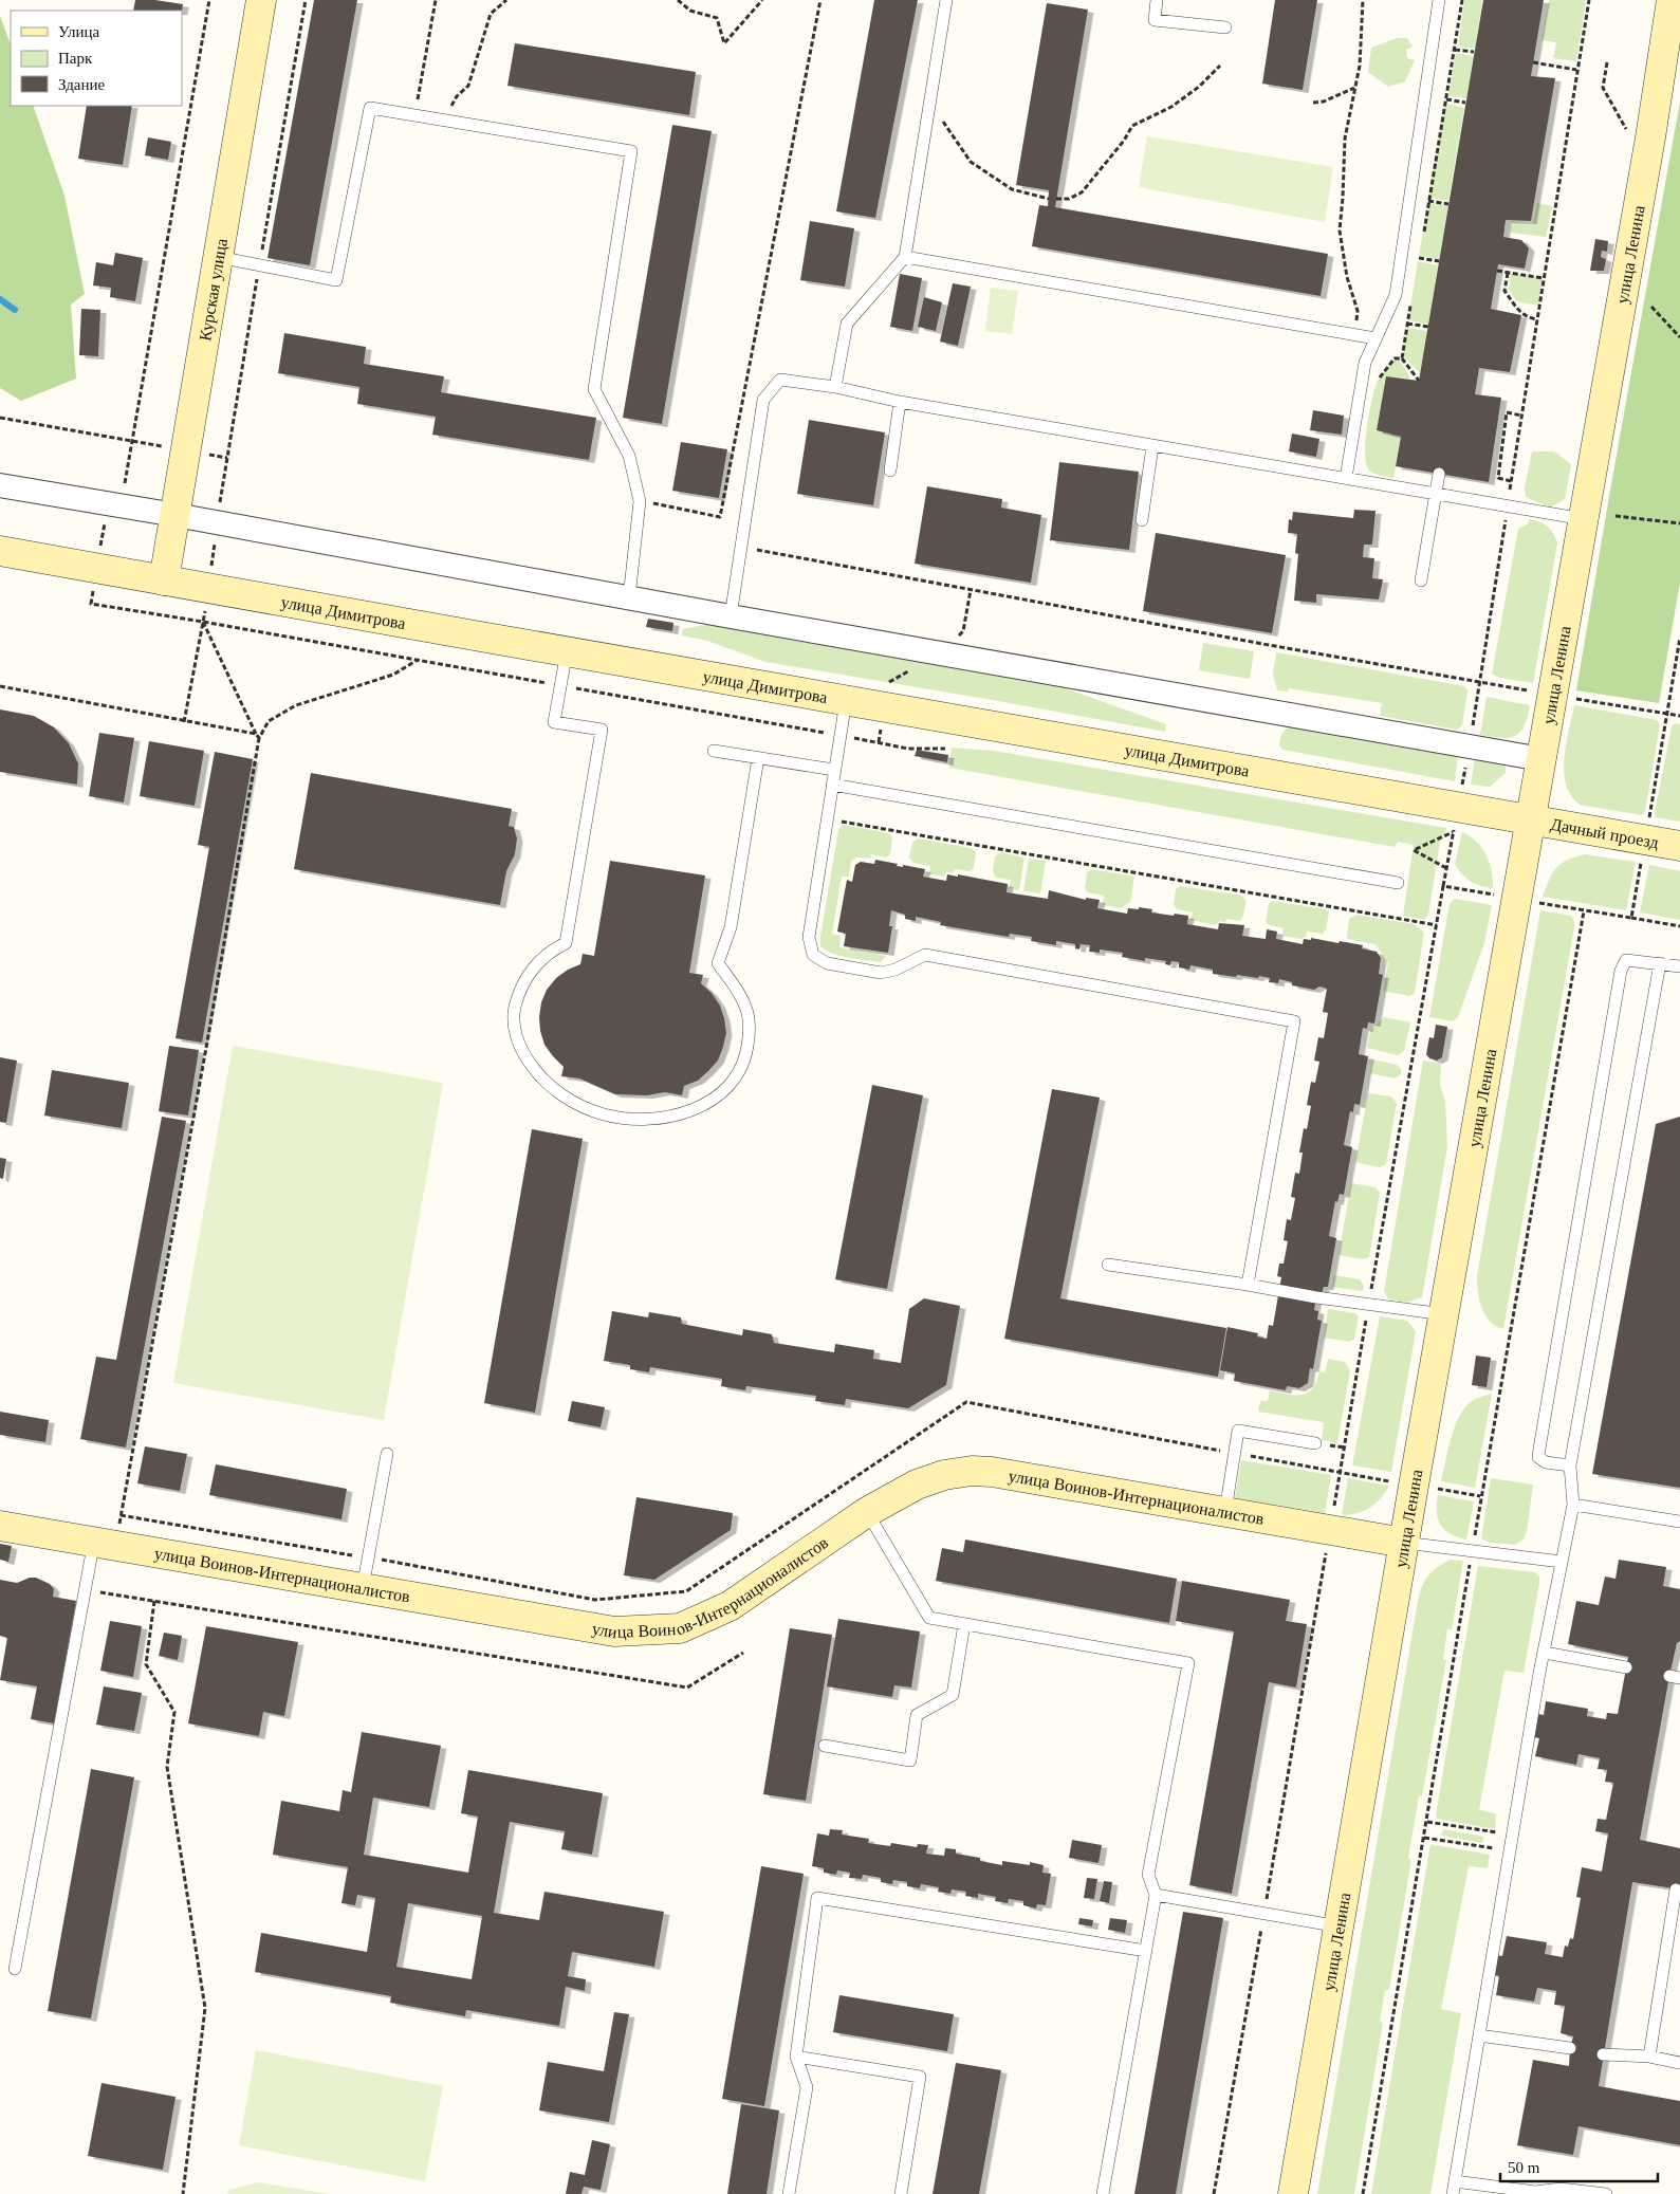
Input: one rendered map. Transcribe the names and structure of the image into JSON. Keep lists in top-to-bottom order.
{
  "streets": {
    "main road": [
      "улица Ленина",
      "Курская улица",
      "улица Димитрова",
      "Дачный проезд",
      "улица Воинов-Интернационалистов"
    ]
  },
  "crossings": [
    ["улица Ленина", "улица Димитрова"],
    ["улица Ленина", "Дачный проезд"],
    ["улица Ленина", "улица Воинов-Интернационалистов"],
    ["Курская улица", "улица Димитрова"],
    ["улица Димитрова", "Дачный проезд"]
  ],
  "legend": ["Улица", "Парк", "Здание"],
  "scale_bar": "50 m"
}
